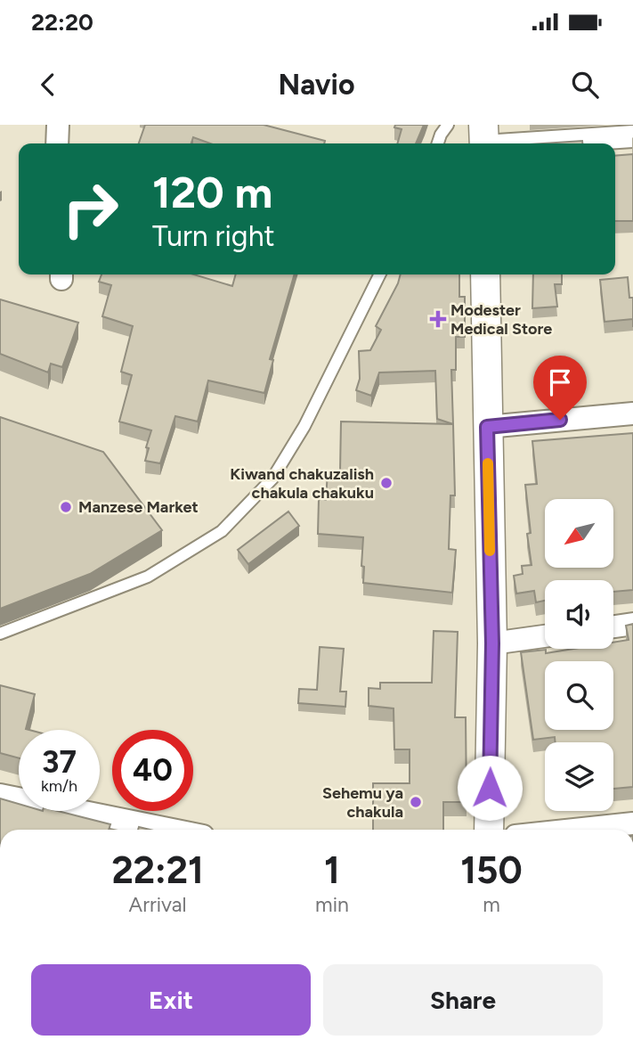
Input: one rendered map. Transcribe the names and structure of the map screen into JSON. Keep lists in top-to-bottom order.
{
  "places": {
    "health": ["Modester Medical Store"],
    "other": ["Kiwand chakuzalish chakula chakuku", "Manzese Market", "Sehemu ya chakula"]
  },
  "north": "bottom left",
  "page": {
    "status": "22:20",
    "header": "Navio",
    "turn": ["120 m", "Turn right"],
    "speed": "37 km/h",
    "limit": "40",
    "eta": [
      "22:21",
      "Arrival",
      "1",
      "min",
      "150",
      "m"
    ],
    "buttons": ["Exit", "Share"]
  }
}
